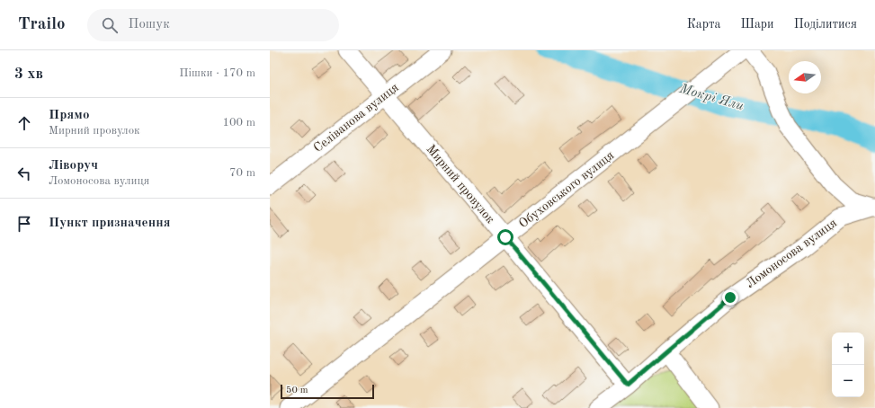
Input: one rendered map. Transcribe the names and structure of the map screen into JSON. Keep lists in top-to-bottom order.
{
  "streets": {
    "street": [
      "Селіванова вулиця",
      "Мирний провулок",
      "Обуховського вулиця",
      "Ломоносова вулиця"
    ]
  },
  "crossings": [
    ["Селіванова вулиця", "Мирний провулок"],
    ["Мирний провулок", "Обуховського вулиця"],
    ["Мирний провулок", "Ломоносова вулиця"]
  ],
  "water": ["Мокрі Яли"],
  "scale_bar": "50 m",
  "north": "left",
  "page": {
    "header": "Trailo",
    "search": "Пошук",
    "nav": ["Карта", "Шари", "Поділитися"],
    "heading": ["3 хв", "Пішки · 170 m"],
    "list": [
      ["Прямо", "Мирний провулок", "100 m"],
      ["Ліворуч", "Ломоносова вулиця", "70 m"],
      "Пункт призначення"
    ],
    "map_buttons": ["+", "−"],
    "scale": "50 m"
  }
}
